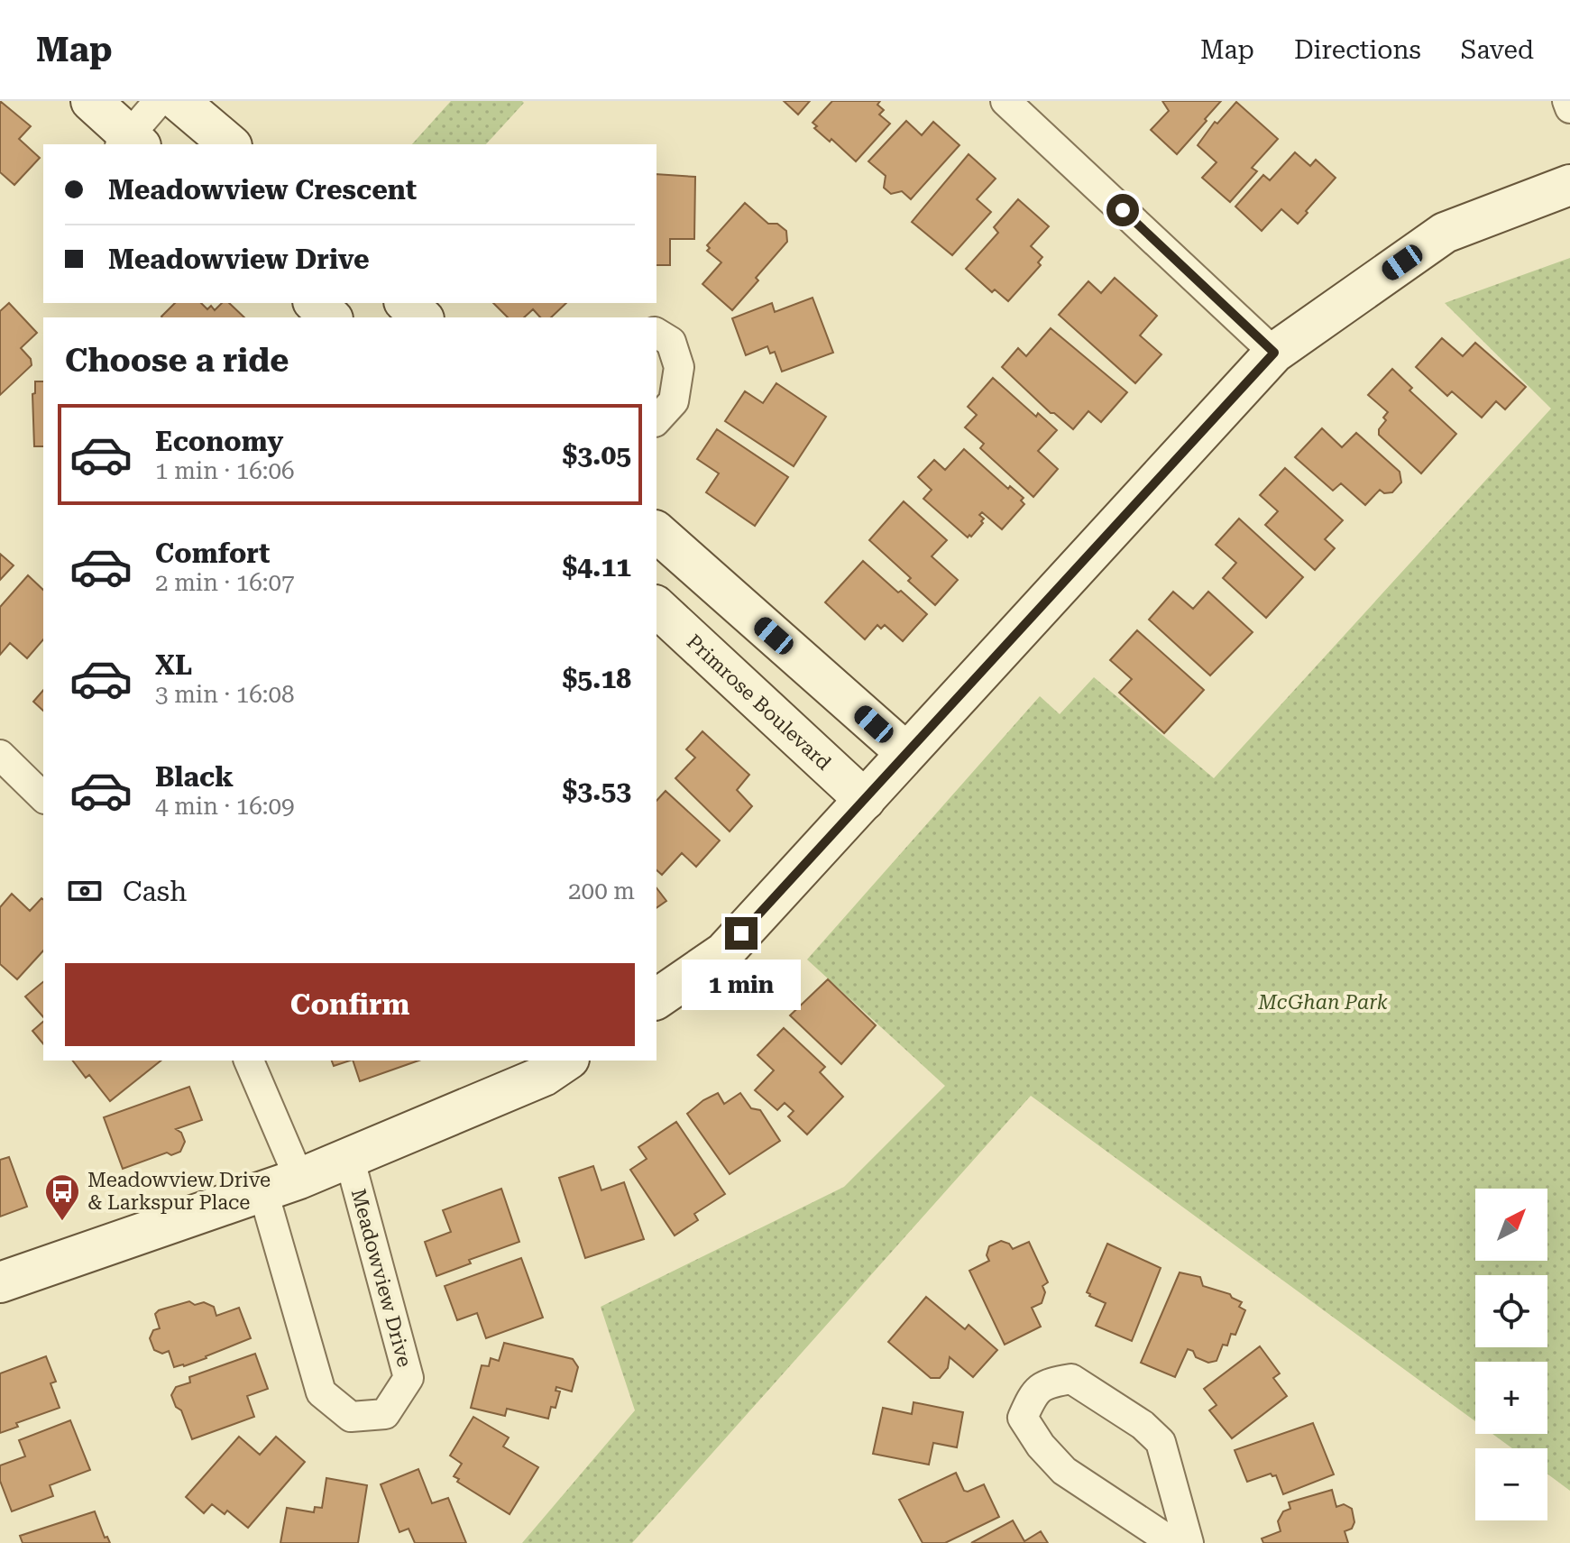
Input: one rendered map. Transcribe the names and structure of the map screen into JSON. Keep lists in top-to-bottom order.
{
  "streets": {
    "street": ["Primrose Boulevard", "Meadowview Drive"]
  },
  "parks": ["McGhan Park"],
  "places": {
    "bus stop": ["Meadowview Drive & Larkspur Place"]
  },
  "north": "top right",
  "page": {
    "header": "Map",
    "nav": ["Map", "Directions", "Saved"],
    "banner": ["Meadowview Crescent", "Meadowview Drive"],
    "heading": "Choose a ride",
    "list": [
      {
        "name": "Economy",
        "note": "1 min · 16:06",
        "value": "$3.05"
      },
      {
        "name": "Comfort",
        "note": "2 min · 16:07",
        "value": "$4.11"
      },
      {
        "name": "XL",
        "note": "3 min · 16:08",
        "value": "$5.18"
      },
      {
        "name": "Black",
        "note": "4 min · 16:09",
        "value": "$3.53"
      }
    ],
    "pay": ["Cash", "200 m"],
    "buttons": "Confirm",
    "bubble": "1 min",
    "map_buttons": ["+", "−"]
  }
}
